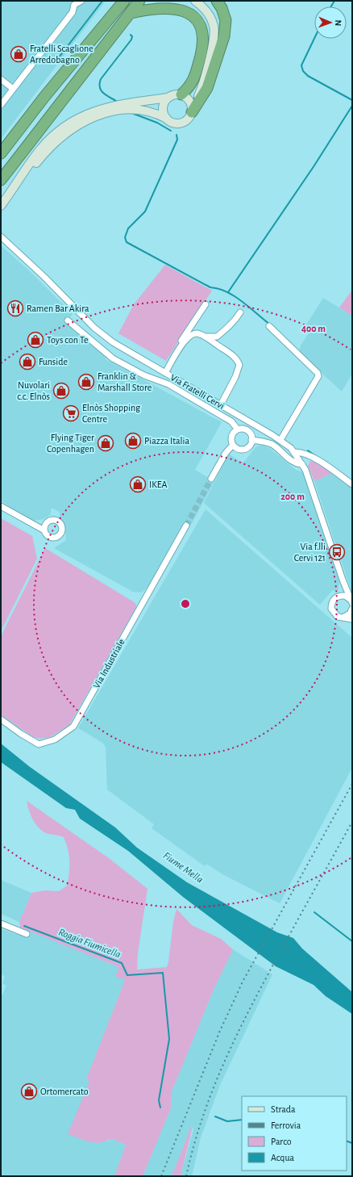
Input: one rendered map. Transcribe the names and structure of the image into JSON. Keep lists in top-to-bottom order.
{
  "streets": {
    "street": ["Via Fratelli Cervi", "Via Industriale"]
  },
  "water": ["Fiume Mella", "Roggia Fiumicella"],
  "places": {
    "shop": [
      "Fratelli Scaglione Arredobagno",
      "Toys con Te",
      "Funside",
      "Franklin & Marshall Store",
      "Nuvolari c.c. Elnòs",
      "Piazza Italia",
      "Flying Tiger Copenhagen",
      "IKEA",
      "Ortomercato"
    ],
    "restaurant": ["Ramen Bar Akira"],
    "supermarket": ["Elnòs Shopping Centre"],
    "bus stop": ["Via f.lli Cervi 121"]
  },
  "legend": [
    "Strada",
    "Ferrovia",
    "Parco",
    "Acqua"
  ],
  "north": "right",
  "rings": ["400 m", "200 m"]
}
